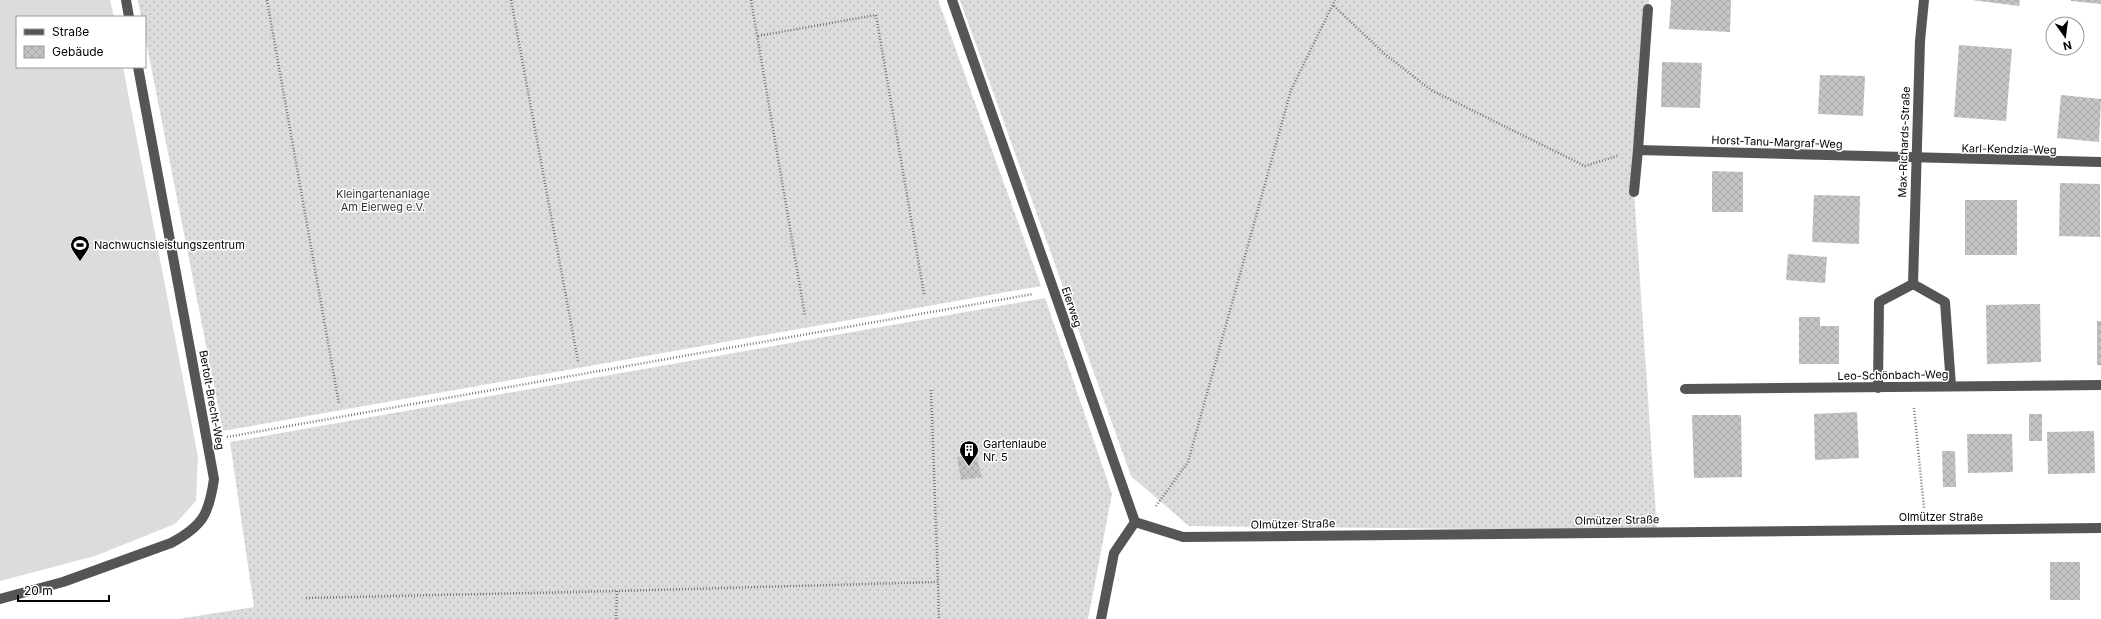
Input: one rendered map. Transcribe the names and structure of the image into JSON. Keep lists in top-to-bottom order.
{
  "streets": {
    "street": [
      "Horst-Tanu-Margraf-Weg",
      "Max-Richards-Straße",
      "Karl-Kendzia-Weg",
      "Eierweg",
      "Leo-Schönbach-Weg",
      "Bertolt-Brecht-Weg",
      "Olmützer Straße"
    ]
  },
  "crossings": [
    ["Horst-Tanu-Margraf-Weg", "Max-Richards-Straße"],
    ["Horst-Tanu-Margraf-Weg", "Karl-Kendzia-Weg"],
    ["Max-Richards-Straße", "Karl-Kendzia-Weg"],
    ["Eierweg", "Olmützer Straße"]
  ],
  "parks": ["Kleingartenanlage Am Eierweg e.V."],
  "places": {
    "sports": ["Nachwuchsleistungszentrum"],
    "building": ["Gartenlaube Nr. 5"]
  },
  "legend": ["Straße", "Gebäude"],
  "scale_bar": "20 m",
  "north": "bottom"
}
